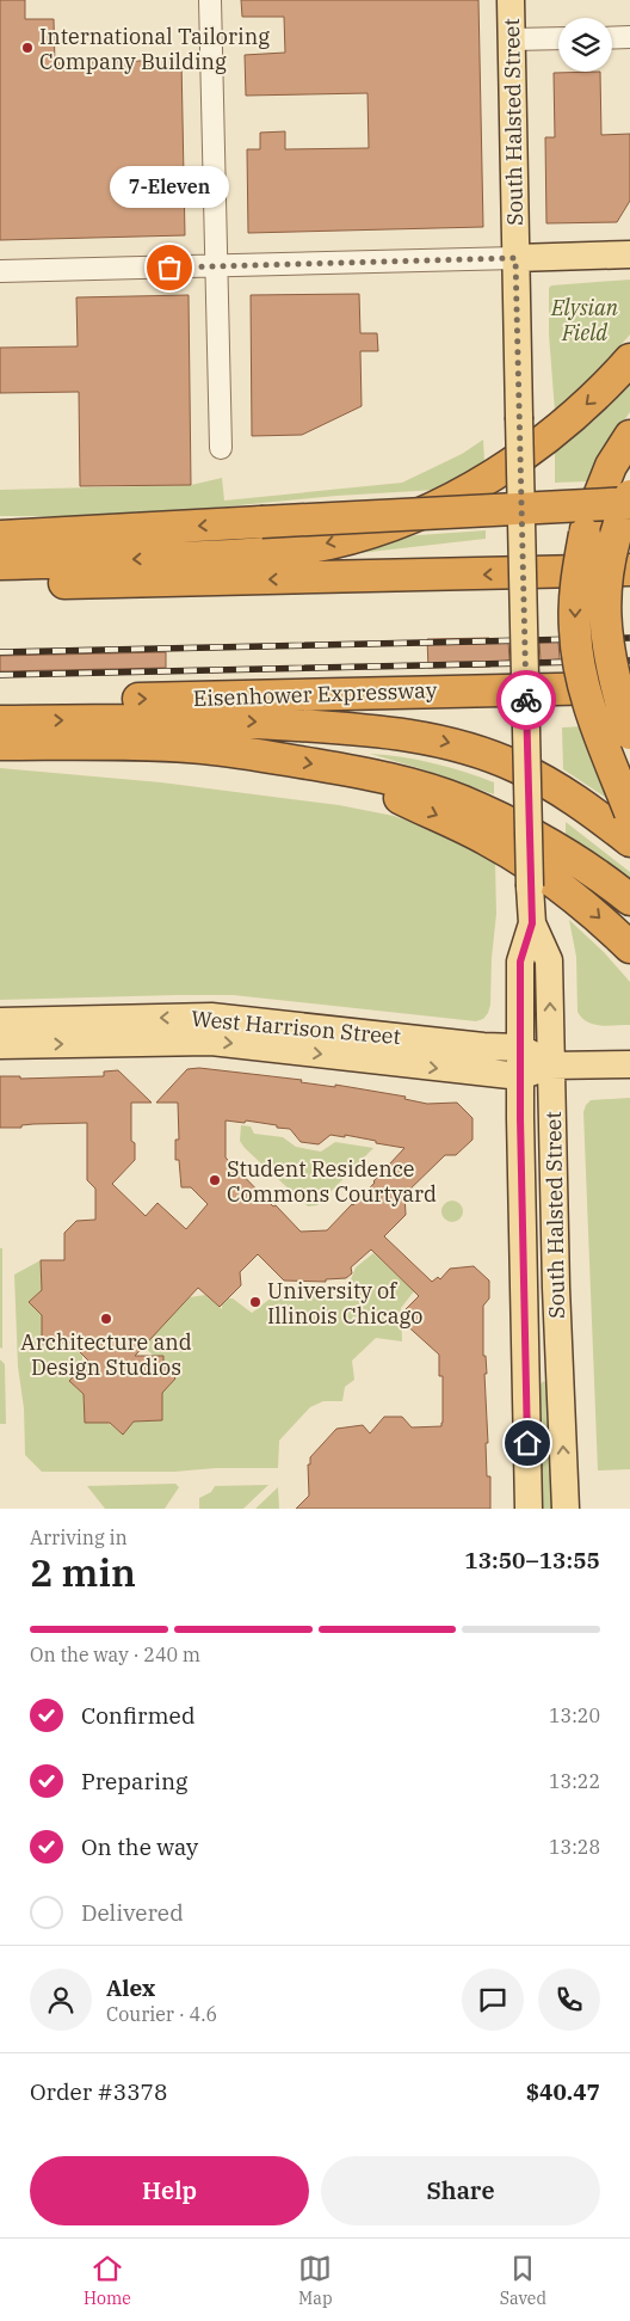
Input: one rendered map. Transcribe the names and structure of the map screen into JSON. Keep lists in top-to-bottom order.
{
  "streets": {
    "highway": ["Eisenhower Expressway"],
    "main road": ["South Halsted Street", "West Harrison Street"]
  },
  "crossings": [
    ["South Halsted Street", "West Harrison Street"]
  ],
  "parks": ["Elysian Field"],
  "places": [
    "International Tailoring Company Building",
    "7-Eleven",
    "Student Residence Commons Courtyard",
    "University of Illinois Chicago",
    "Architecture and Design Studios"
  ],
  "page": {
    "bubble": "7-Eleven",
    "heading": ["2 min", "Arriving in", "13:50–13:55"],
    "panel": [
      "Alex",
      "Courier · 4.6",
      "Order #3378",
      "$40.47"
    ],
    "bar": "On the way · 240 m",
    "list": [
      ["Confirmed", "13:20"],
      ["Preparing", "13:22"],
      ["On the way", "13:28"],
      "Delivered"
    ],
    "buttons": ["Help", "Share"],
    "tabs": ["Home", "Map", "Saved"]
  }
}
